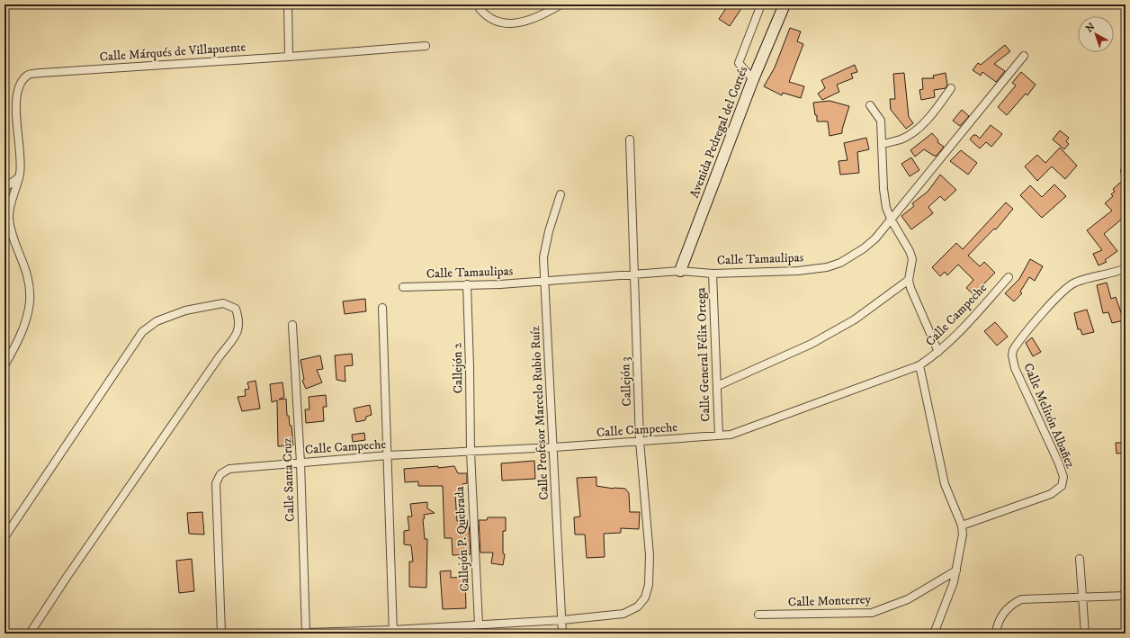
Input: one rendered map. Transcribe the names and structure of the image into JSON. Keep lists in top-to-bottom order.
{
  "streets": {
    "street": [
      "Calle Márqués de Villapuente",
      "Avenida Pedregal del Cortés",
      "Calle Tamaulipas",
      "Calle Campeche",
      "Calle General Félix Ortega",
      "Callejón 2",
      "Callejón 3",
      "Calle Profesor Marcelo Rubio Ruíz",
      "Calle Melitón Albañez",
      "Calle Santa Cruz",
      "Callejón P. Quebrada",
      "Calle Monterrey"
    ]
  },
  "crossings": [
    ["Avenida Pedregal del Cortés", "Calle Tamaulipas"],
    ["Calle Tamaulipas", "Calle General Félix Ortega"],
    ["Calle Tamaulipas", "Callejón 2"],
    ["Calle Tamaulipas", "Callejón 3"],
    ["Calle Tamaulipas", "Calle Profesor Marcelo Rubio Ruíz"],
    ["Calle Campeche", "Calle General Félix Ortega"],
    ["Calle Campeche", "Callejón 2"],
    ["Calle Campeche", "Callejón 3"],
    ["Calle Campeche", "Calle Profesor Marcelo Rubio Ruíz"],
    ["Calle Campeche", "Calle Santa Cruz"],
    ["Calle Campeche", "Callejón P. Quebrada"],
    ["Callejón 2", "Callejón P. Quebrada"],
    ["Callejón 3", "Calle Profesor Marcelo Rubio Ruíz"],
    ["Callejón 3", "Calle Santa Cruz"],
    ["Callejón 3", "Callejón P. Quebrada"]
  ],
  "north": "top left"
}
